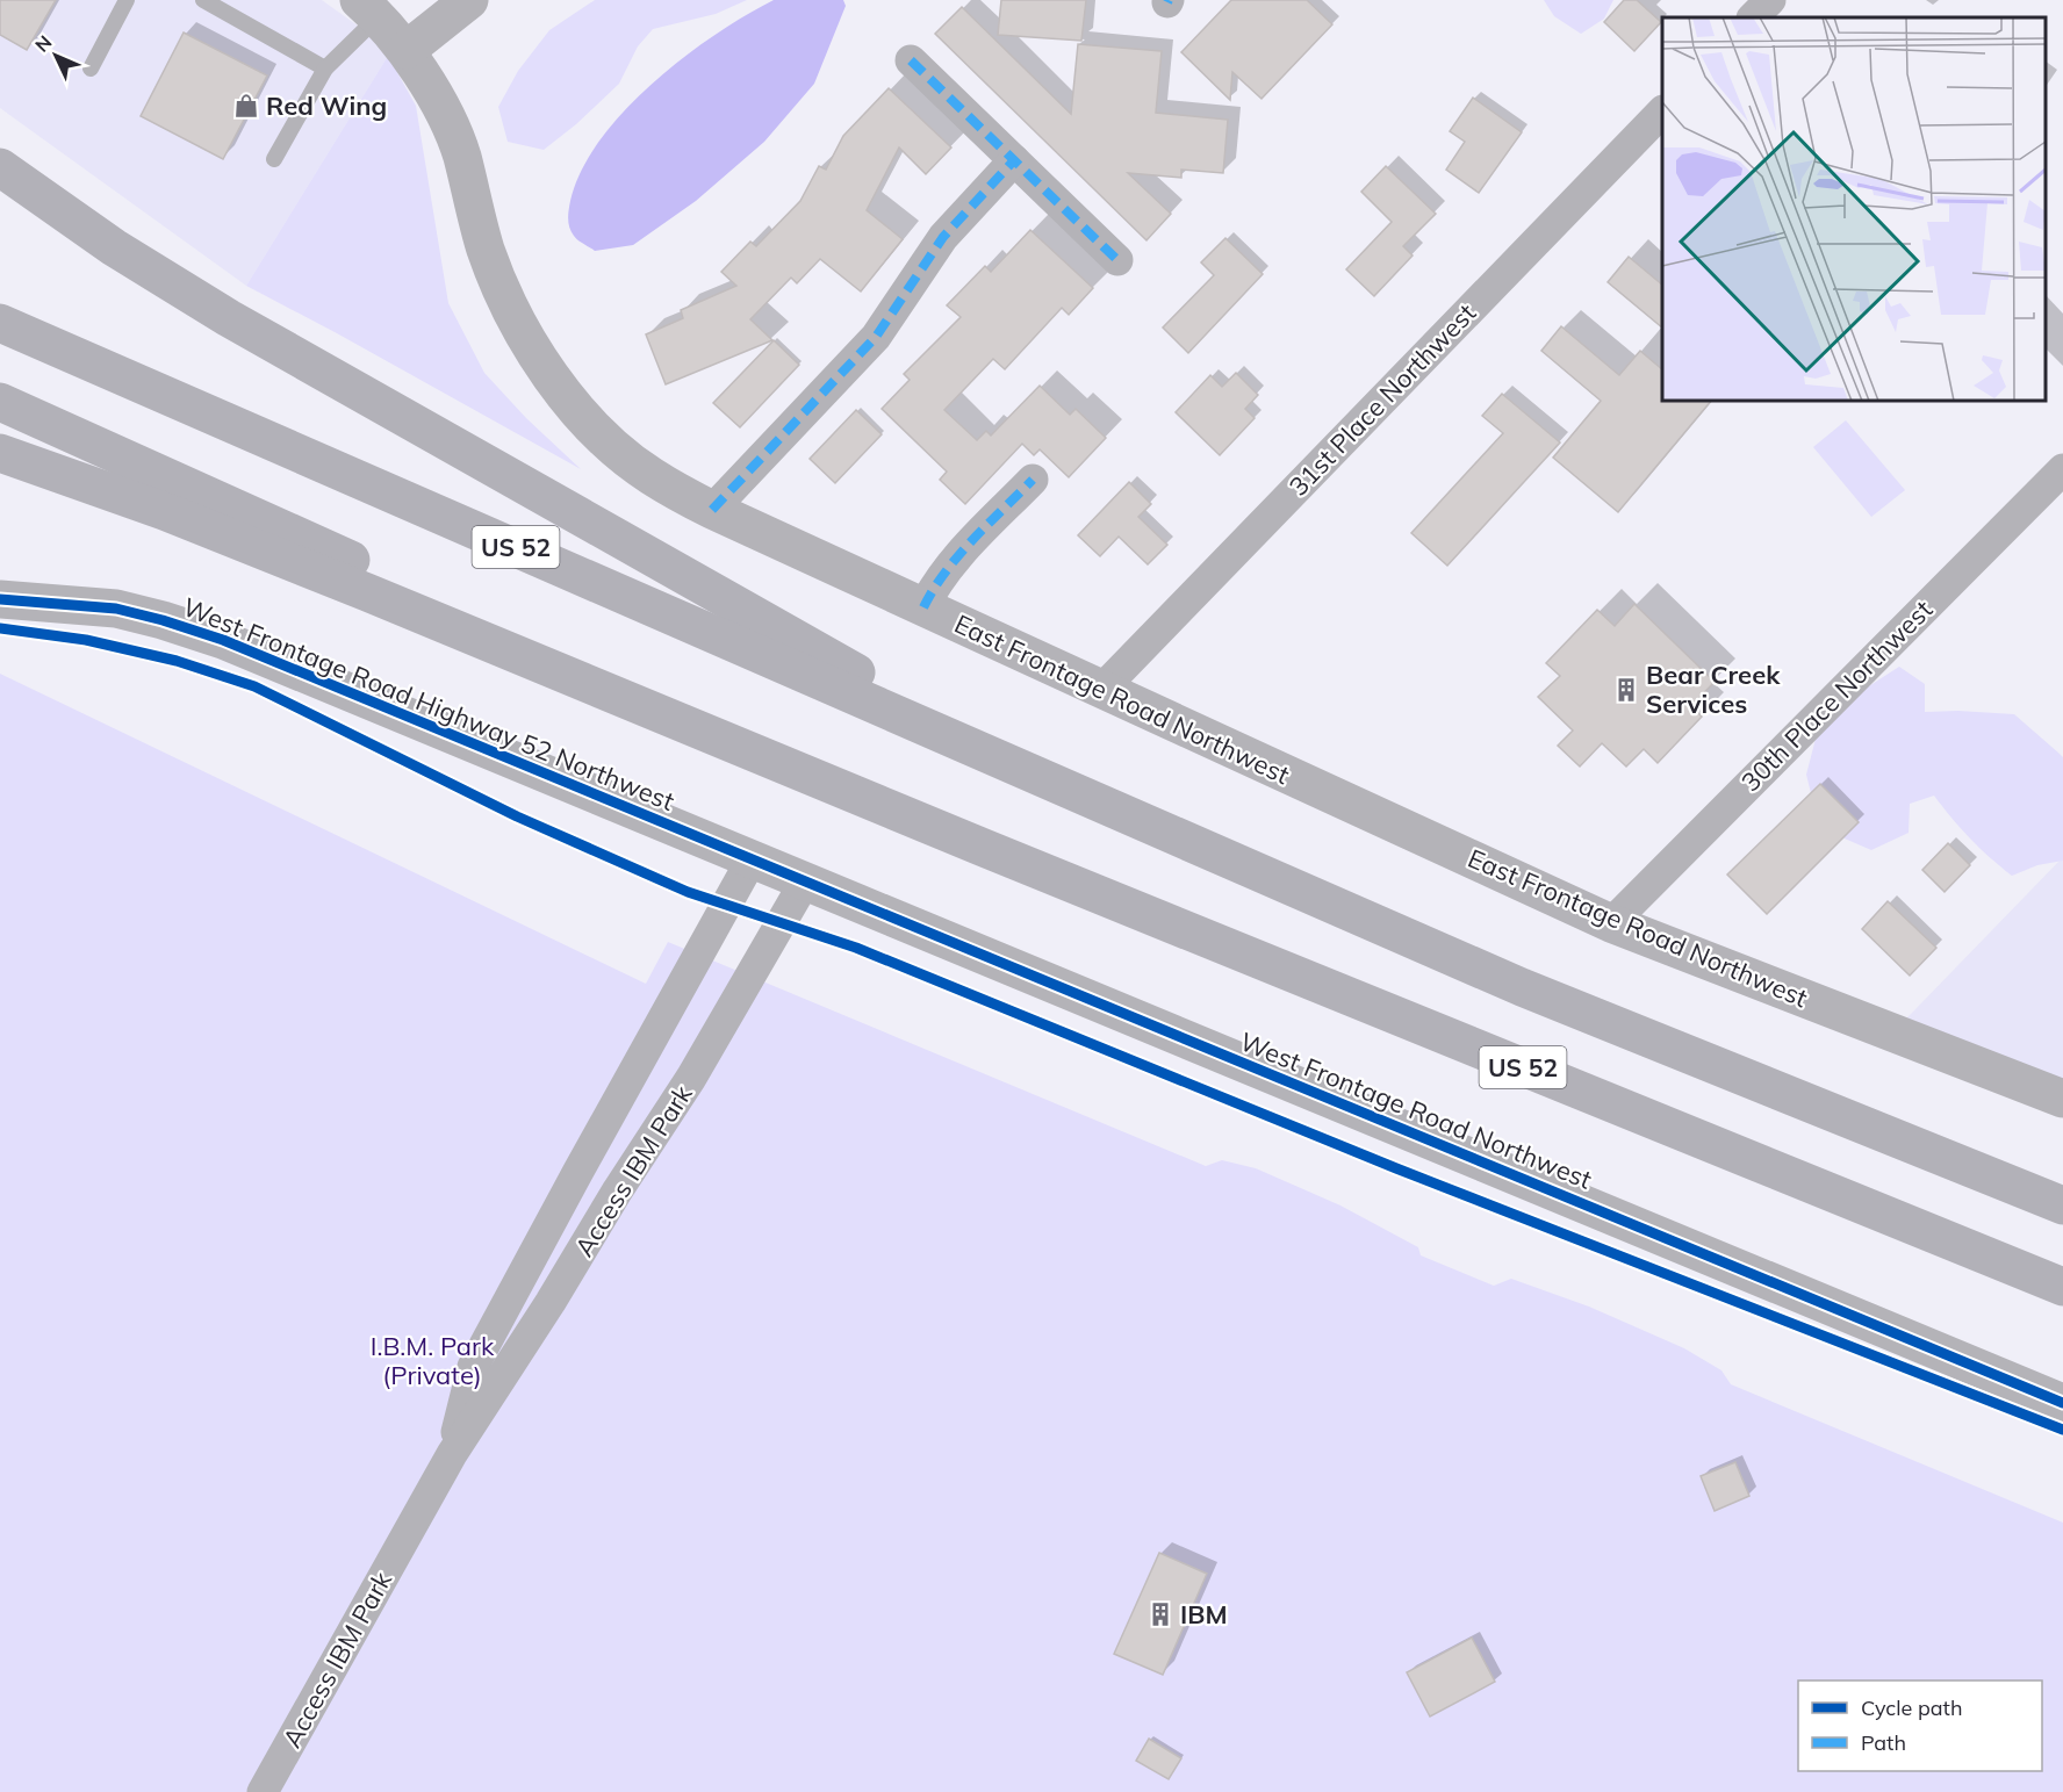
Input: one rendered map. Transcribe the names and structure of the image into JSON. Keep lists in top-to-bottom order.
{
  "streets": {
    "highway": ["US 52"],
    "street": [
      "31st Place Northwest",
      "30th Place Northwest",
      "East Frontage Road Northwest",
      "West Frontage Road Highway 52 Northwest",
      "West Frontage Road Northwest",
      "Access IBM Park"
    ]
  },
  "crossings": [
    ["31st Place Northwest", "East Frontage Road Northwest"],
    ["30th Place Northwest", "East Frontage Road Northwest"],
    ["West Frontage Road Highway 52 Northwest", "West Frontage Road Northwest"],
    ["West Frontage Road Highway 52 Northwest", "Access IBM Park"],
    ["West Frontage Road Northwest", "Access IBM Park"]
  ],
  "parks": ["I.B.M. Park (Private)"],
  "places": {
    "shop": ["Red Wing"],
    "building": ["Bear Creek Services", "IBM"]
  },
  "legend": ["Cycle path", "Path"],
  "north": "top left"
}
